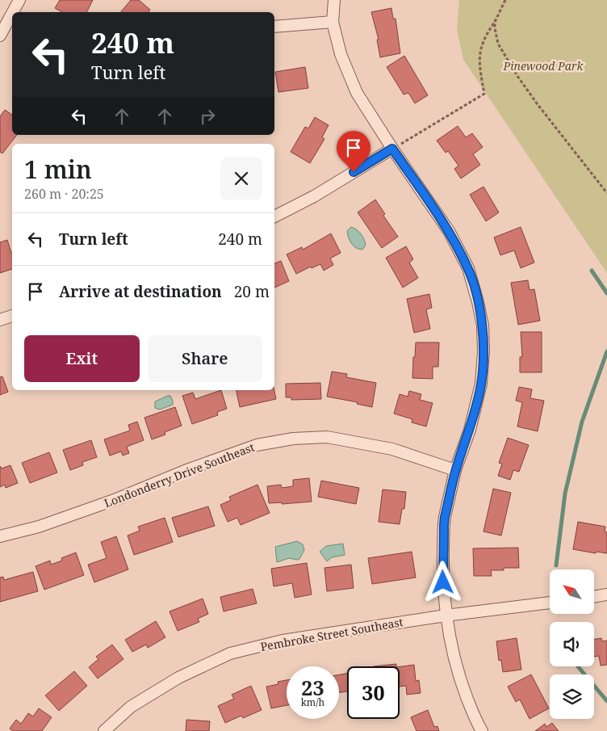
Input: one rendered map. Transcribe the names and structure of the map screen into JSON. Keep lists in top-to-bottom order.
{
  "streets": {
    "street": ["Londonderry Drive Southeast", "Pembroke Street Southeast"]
  },
  "parks": ["Pinewood Park"],
  "north": "top left",
  "page": {
    "turn": ["240 m", "Turn left"],
    "heading": ["1 min", "260 m · 20:25"],
    "list": [
      {
        "name": "Turn left",
        "value": "240 m"
      },
      {
        "name": "Arrive at destination",
        "value": "20 m"
      }
    ],
    "buttons": ["Exit", "Share"],
    "speed": "23 km/h",
    "limit": "30"
  }
}
